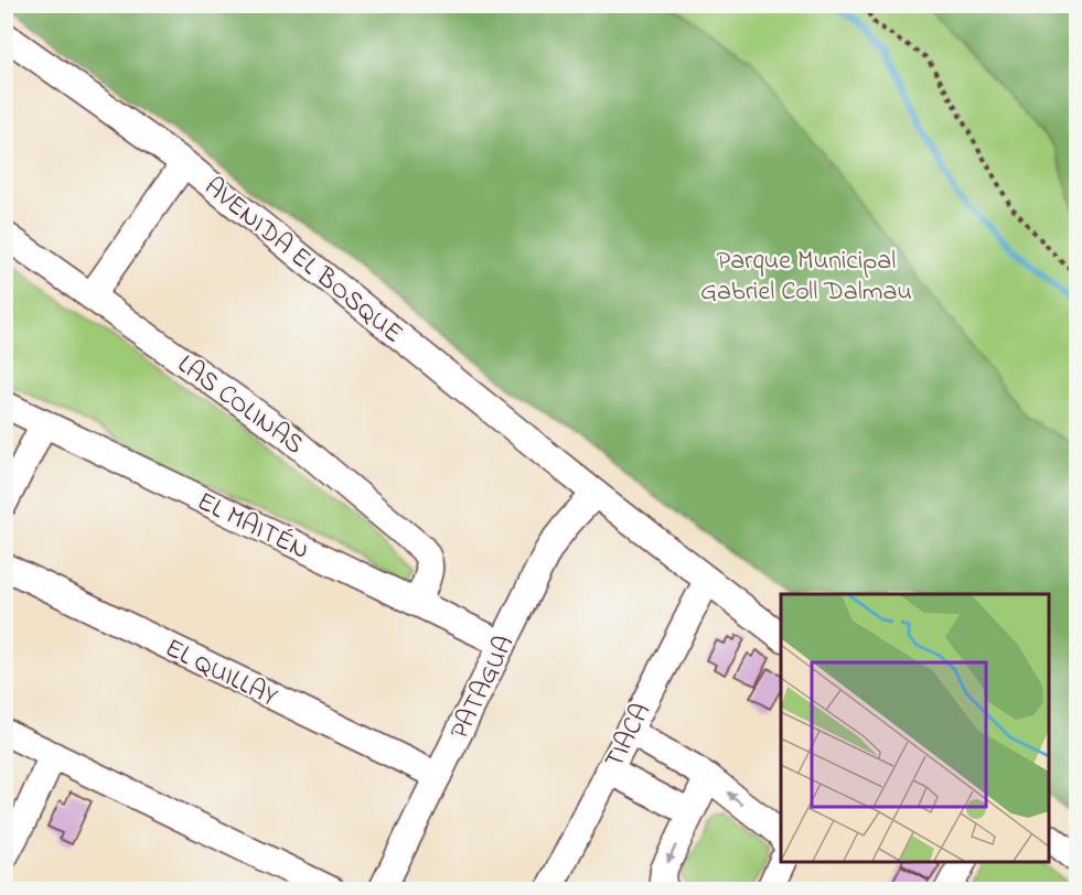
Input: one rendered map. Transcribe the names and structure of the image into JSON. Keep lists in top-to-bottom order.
{
  "streets": {
    "street": [
      "AVENIDA EL BOSQUE",
      "LAS COLINAS",
      "EL MAITÉN",
      "EL QUILLAY",
      "PATAGUA",
      "TIACA"
    ]
  },
  "crossings": [
    ["AVENIDA EL BOSQUE", "PATAGUA"],
    ["AVENIDA EL BOSQUE", "TIACA"],
    ["LAS COLINAS", "EL MAITÉN"],
    ["EL MAITÉN", "PATAGUA"],
    ["EL QUILLAY", "PATAGUA"]
  ],
  "parks": ["Parque Municipal Gabriel Coll Dalmau"]
}
